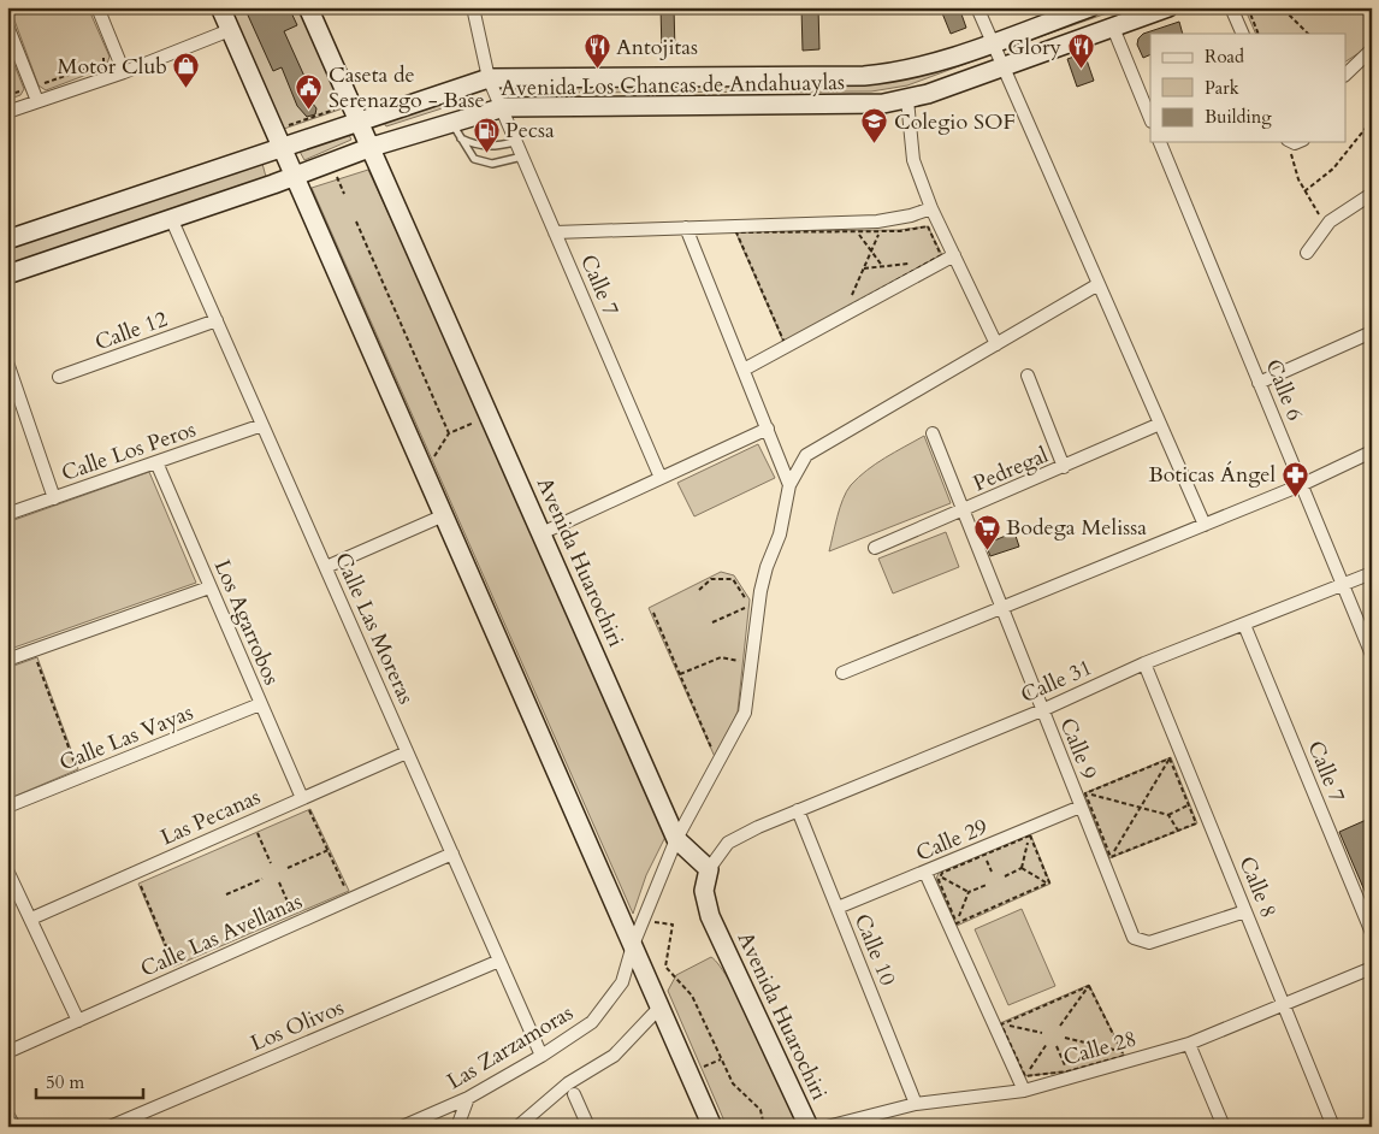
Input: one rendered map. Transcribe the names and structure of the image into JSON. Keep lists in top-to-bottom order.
{
  "streets": {
    "main road": ["Avenida Los Chancas de Andahuaylas", "Avenida Huarochiri"],
    "street": [
      "Calle 7",
      "Calle 12",
      "Calle 6",
      "Calle Los Peros",
      "Pedregal",
      "Los Agarrobos",
      "Calle Las Moreras",
      "Calle 31",
      "Calle Las Vayas",
      "Calle 9",
      "Las Pecanas",
      "Calle 29",
      "Calle 8",
      "Calle Las Avellanas",
      "Calle 10",
      "Los Olivos",
      "Las Zarzamoras",
      "Calle 28"
    ]
  },
  "crossings": [
    ["Avenida Los Chancas de Andahuaylas", "Calle 7"],
    ["Avenida Los Chancas de Andahuaylas", "Avenida Huarochiri"],
    ["Avenida Los Chancas de Andahuaylas", "Calle Las Moreras"],
    ["Calle 7", "Calle 31"],
    ["Calle 12", "Calle Las Moreras"],
    ["Calle 6", "Calle 31"],
    ["Calle Los Peros", "Los Agarrobos"],
    ["Calle Los Peros", "Calle Las Moreras"],
    ["Pedregal", "Calle 9"],
    ["Avenida Huarochiri", "Calle 31"],
    ["Avenida Huarochiri", "Las Zarzamoras"],
    ["Los Agarrobos", "Calle Las Vayas"],
    ["Los Agarrobos", "Las Pecanas"],
    ["Calle Las Moreras", "Las Pecanas"],
    ["Calle Las Moreras", "Calle Las Avellanas"],
    ["Calle Las Moreras", "Los Olivos"],
    ["Calle Las Moreras", "Las Zarzamoras"],
    ["Calle 31", "Calle 9"],
    ["Calle 31", "Calle 8"],
    ["Calle 31", "Calle 10"],
    ["Calle 9", "Calle 29"],
    ["Calle 9", "Calle 8"],
    ["Calle 29", "Calle 10"],
    ["Calle 8", "Calle 28"],
    ["Calle 10", "Calle 28"]
  ],
  "places": {
    "restaurant": ["Antojitas", "Glory"],
    "shop": ["Motor Club"],
    "public building": ["Caseta de Serenazgo - Base"],
    "school or university": ["Colegio SOF"],
    "fuel station": ["Pecsa"],
    "pharmacy": ["Boticas Ángel"],
    "supermarket": ["Bodega Melissa"]
  },
  "legend": ["Road", "Park", "Building"],
  "scale_bar": "50 m"
}
